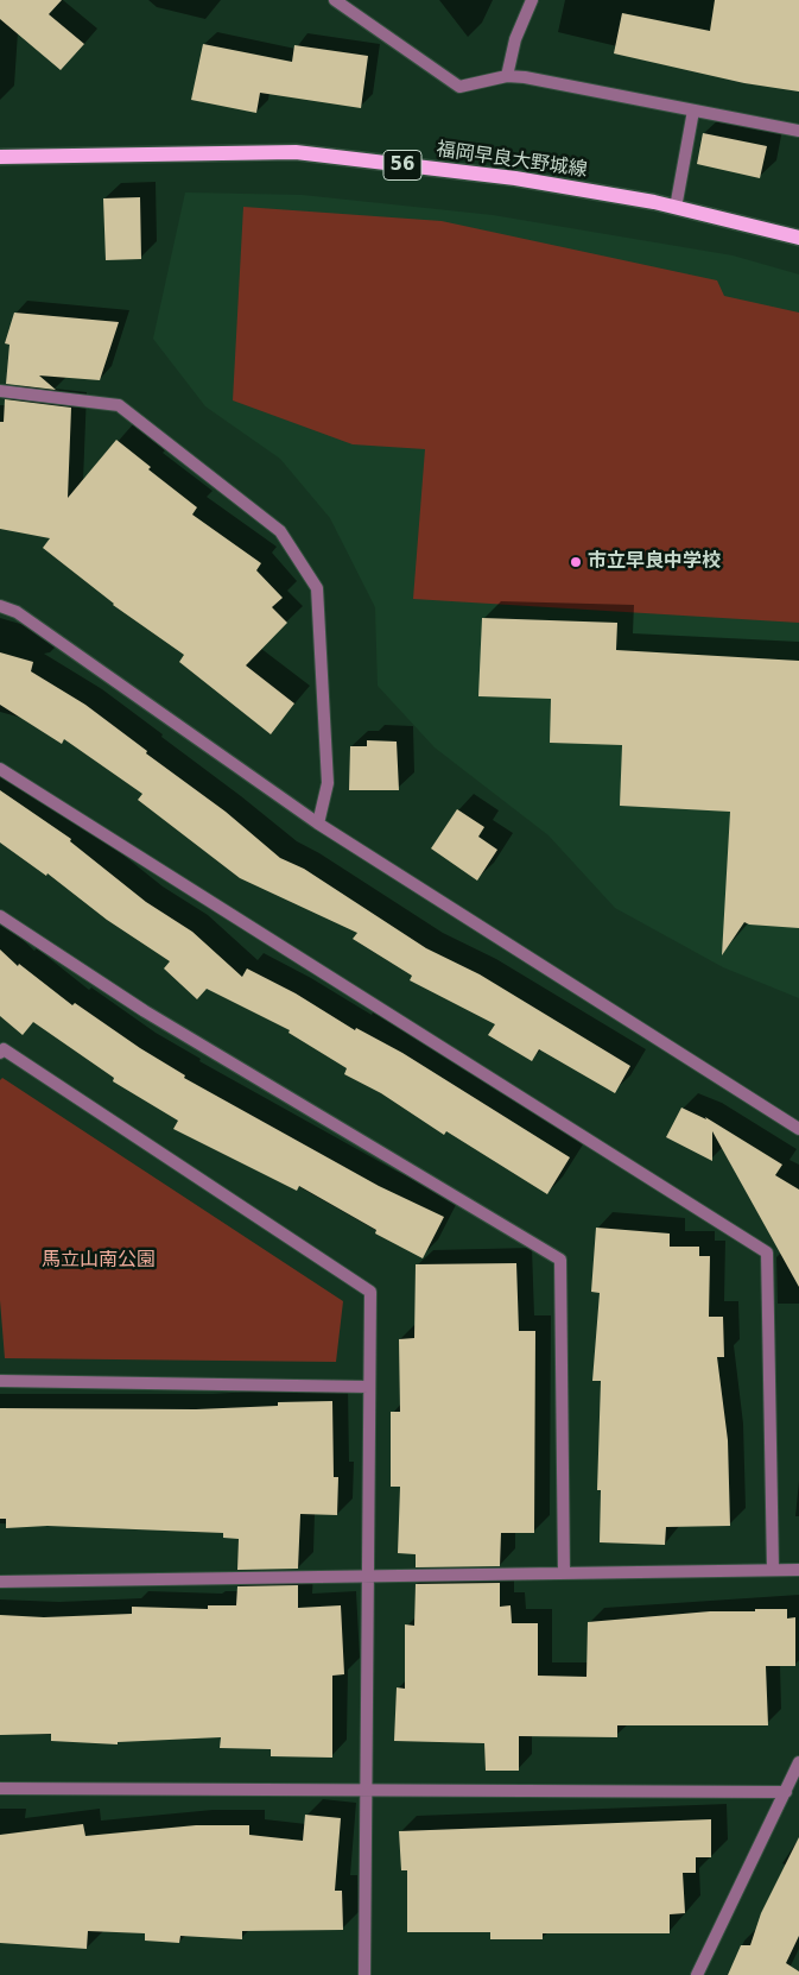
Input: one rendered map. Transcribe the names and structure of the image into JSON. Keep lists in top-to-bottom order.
{
  "streets": {
    "main road": ["福岡早良大野城線", "56"]
  },
  "parks": ["馬立山南公園"],
  "places": ["市立早良中学校"]
}
